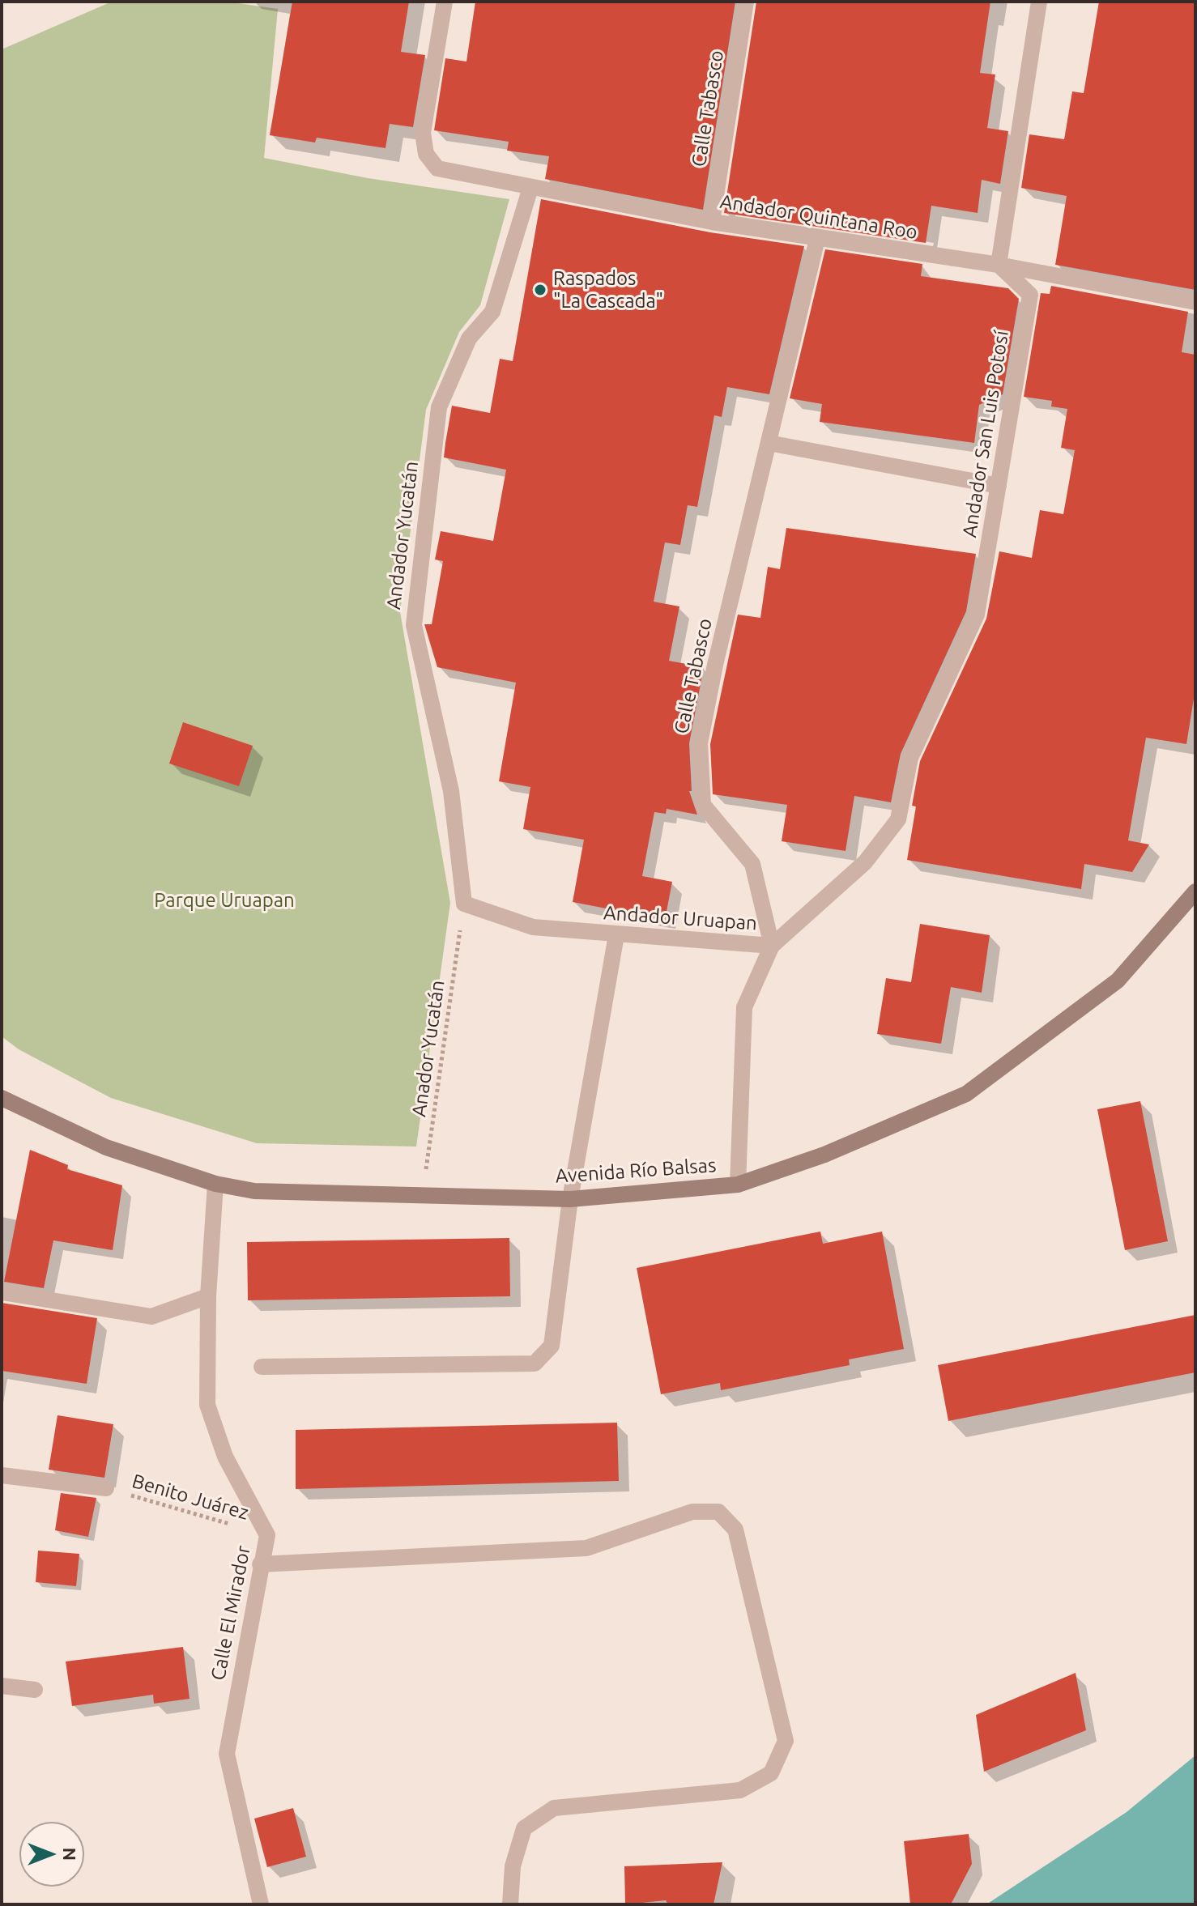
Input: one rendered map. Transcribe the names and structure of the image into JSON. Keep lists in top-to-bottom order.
{
  "streets": {
    "street": [
      "Calle Tabasco",
      "Andador Quintana Roo",
      "Andador San Luis Potosí",
      "Andador Yucatán",
      "Andador Uruapan",
      "Avenida Río Balsas",
      "Calle El Mirador"
    ],
    "path": ["Anador Yucatán", "Benito Juárez"]
  },
  "crossings": [
    ["Calle Tabasco", "Andador Quintana Roo"],
    ["Calle Tabasco", "Andador Uruapan"],
    ["Andador Quintana Roo", "Andador San Luis Potosí"],
    ["Andador Quintana Roo", "Andador Yucatán"],
    ["Andador San Luis Potosí", "Andador Uruapan"],
    ["Andador Yucatán", "Andador Uruapan"],
    ["Andador Yucatán", "Anador Yucatán"],
    ["Andador Uruapan", "Anador Yucatán"],
    ["Anador Yucatán", "Avenida Río Balsas"],
    ["Avenida Río Balsas", "Calle El Mirador"],
    ["Benito Juárez", "Calle El Mirador"]
  ],
  "parks": ["Parque Uruapan"],
  "places": ["Raspados \"La Cascada\""],
  "north": "right"
}
